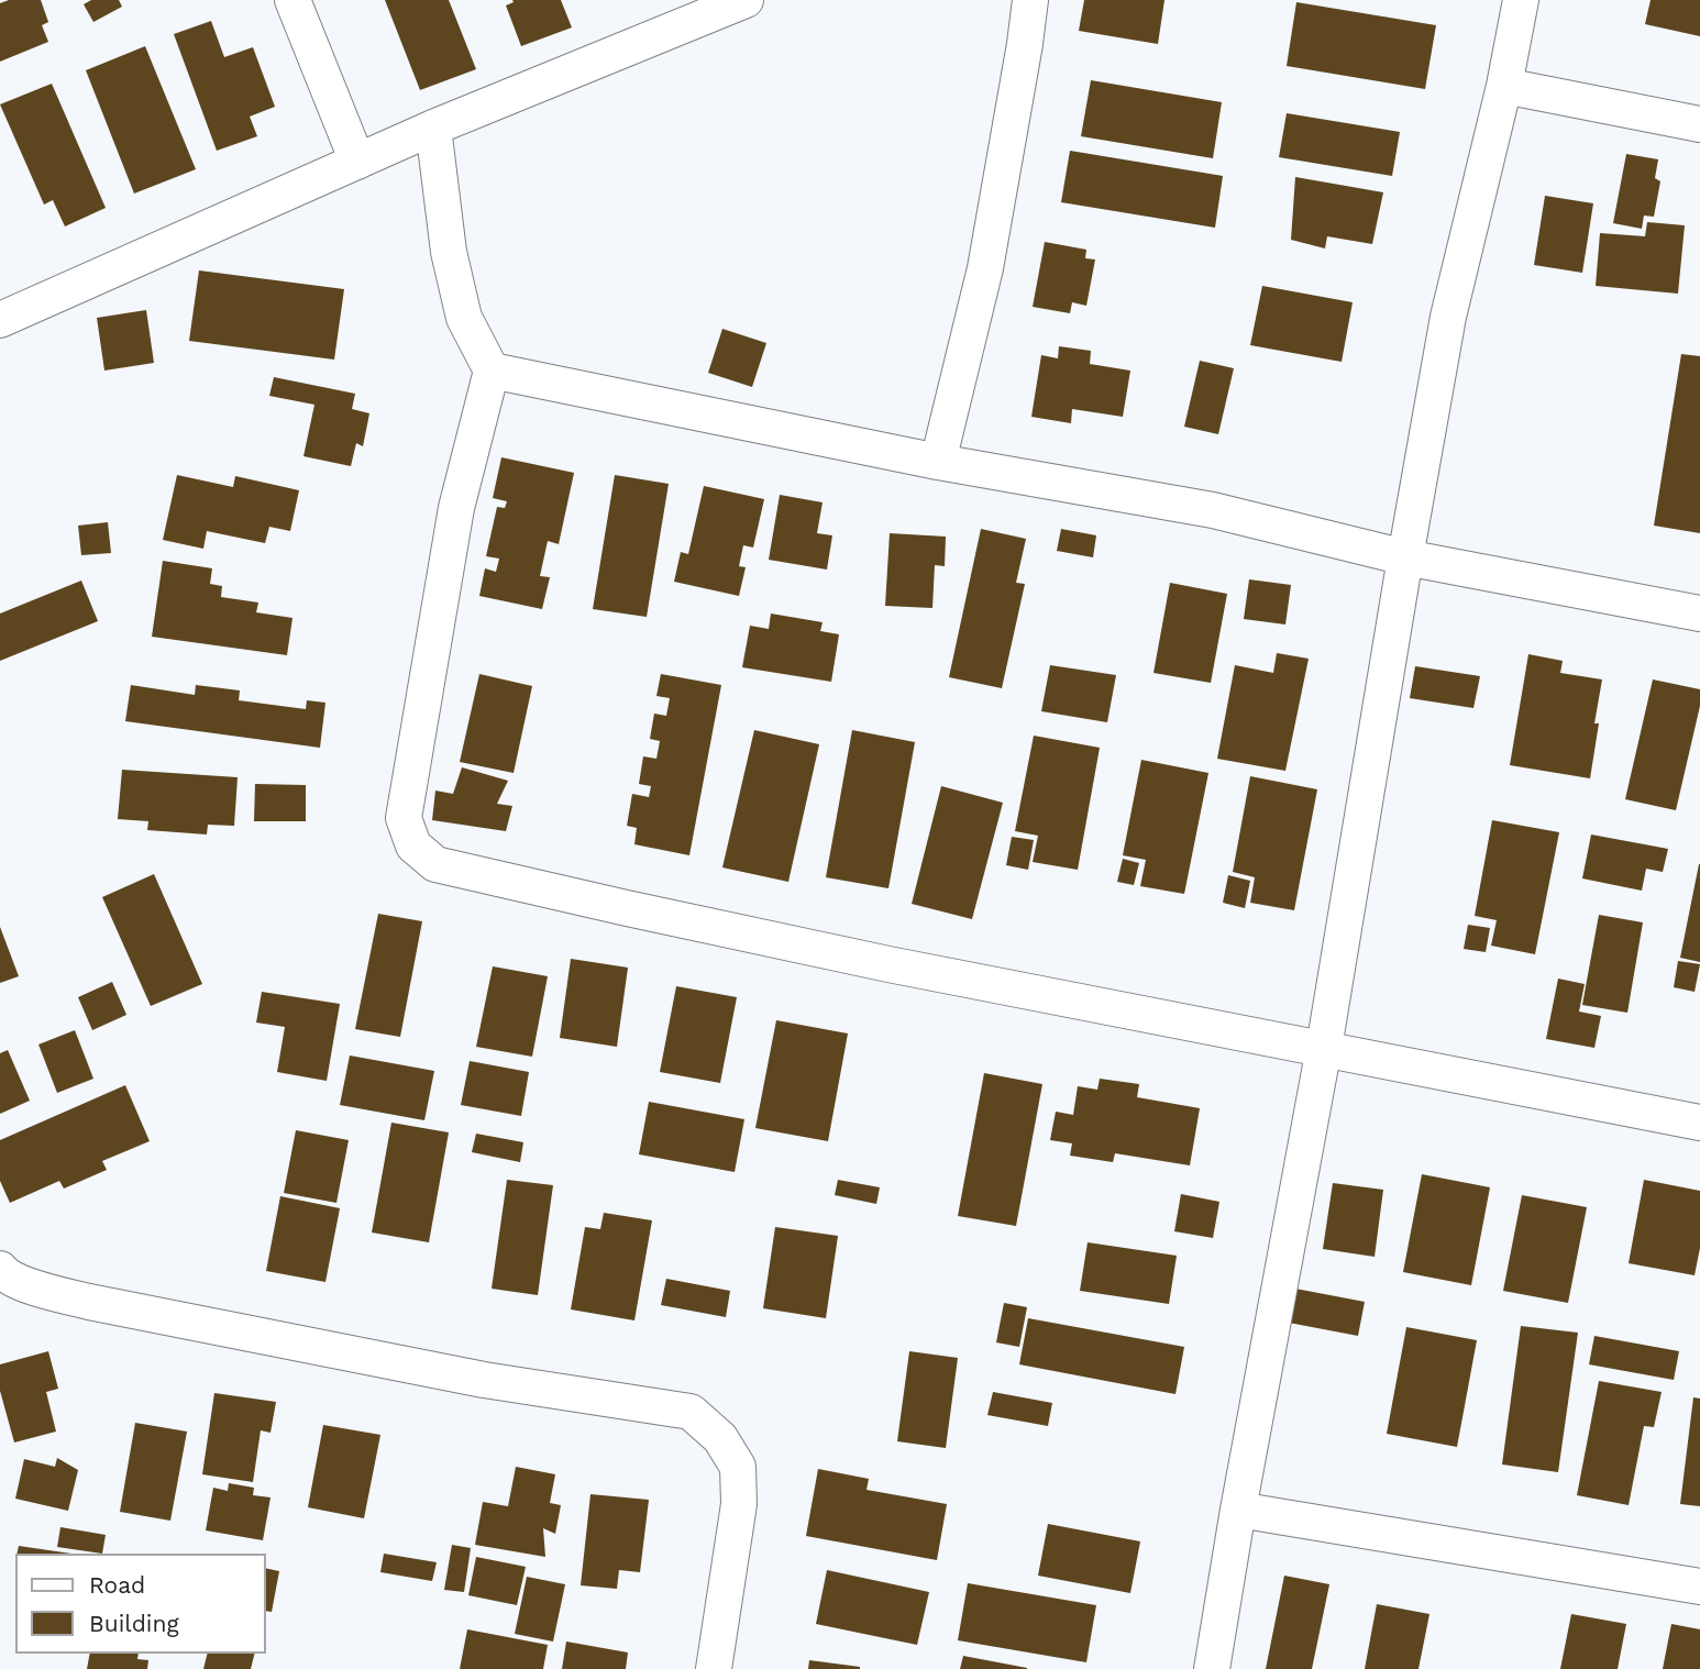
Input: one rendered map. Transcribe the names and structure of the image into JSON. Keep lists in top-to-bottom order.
{
  "legend": ["Road", "Building"]
}
